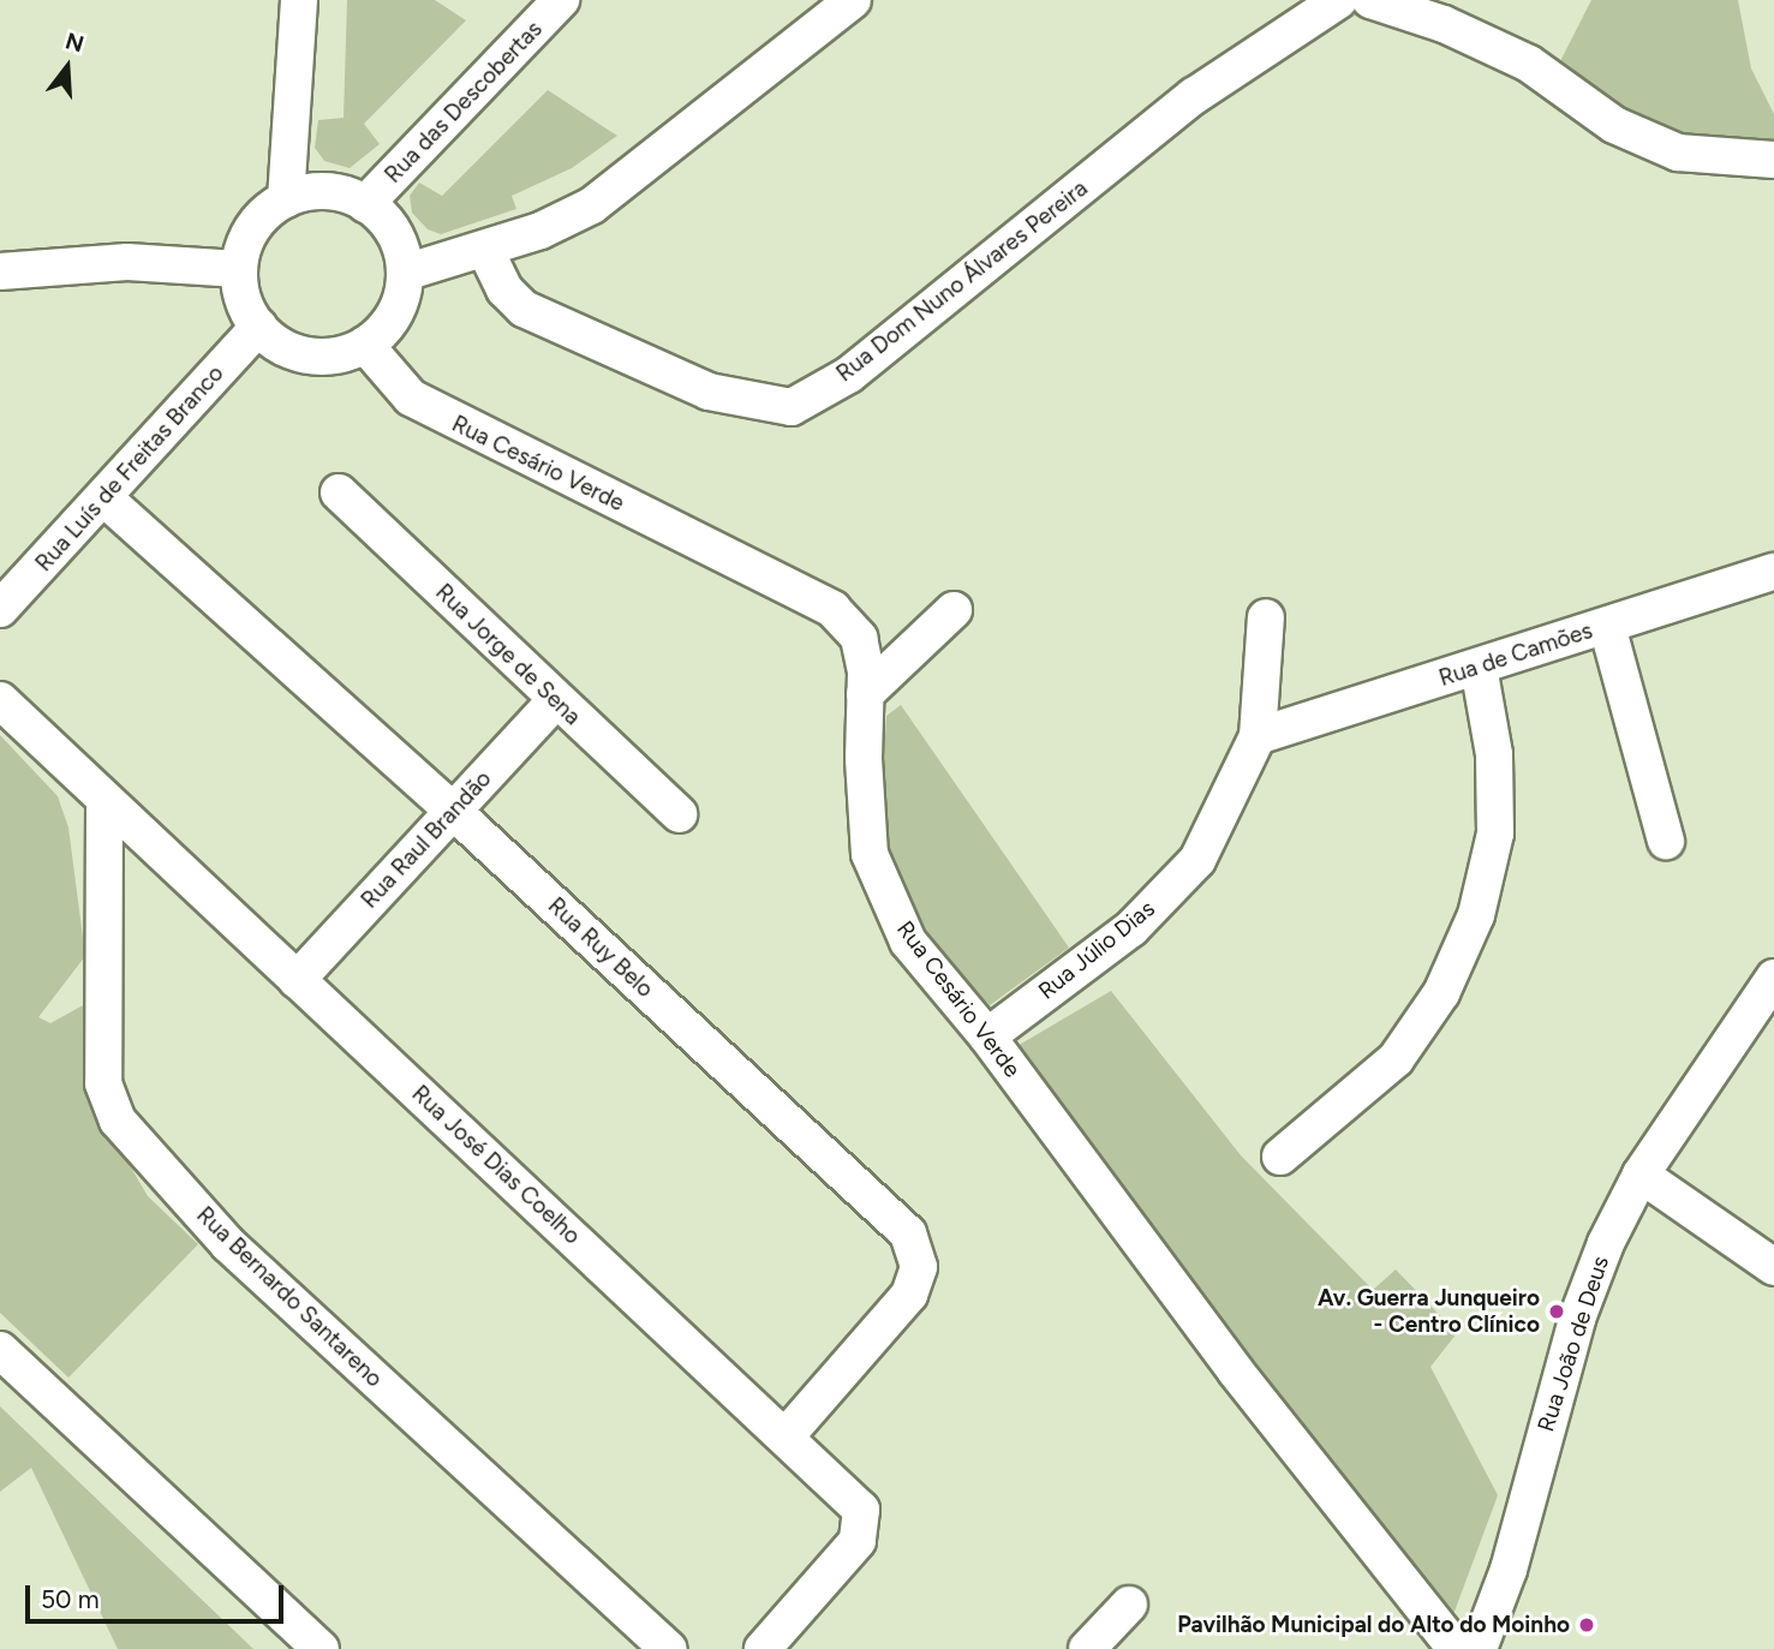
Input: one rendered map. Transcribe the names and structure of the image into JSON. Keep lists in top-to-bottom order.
{
  "streets": {
    "street": [
      "Rua das Descobertas",
      "Rua Dom Nuno Álvares Pereira",
      "Rua Cesário Verde",
      "Rua Luís de Freitas Branco",
      "Rua Jorge de Sena",
      "Rua de Camões",
      "Rua Raul Brandão",
      "Rua Ruy Belo",
      "Rua Júlio Dias",
      "Rua José Dias Coelho",
      "Rua Bernardo Santareno",
      "Rua João de Deus"
    ]
  },
  "crossings": [
    ["Rua das Descobertas", "Rua Cesário Verde"],
    ["Rua das Descobertas", "Rua Luís de Freitas Branco"],
    ["Rua Cesário Verde", "Rua Luís de Freitas Branco"],
    ["Rua Cesário Verde", "Rua Júlio Dias"],
    ["Rua Luís de Freitas Branco", "Rua Ruy Belo"],
    ["Rua Jorge de Sena", "Rua Raul Brandão"],
    ["Rua de Camões", "Rua Júlio Dias"],
    ["Rua Raul Brandão", "Rua Ruy Belo"],
    ["Rua Raul Brandão", "Rua José Dias Coelho"],
    ["Rua Ruy Belo", "Rua José Dias Coelho"],
    ["Rua José Dias Coelho", "Rua Bernardo Santareno"]
  ],
  "places": ["Av. Guerra Junqueiro - Centro Clínico", "Pavilhão Municipal do Alto do Moinho"],
  "scale_bar": "50 m",
  "north": "top"
}
